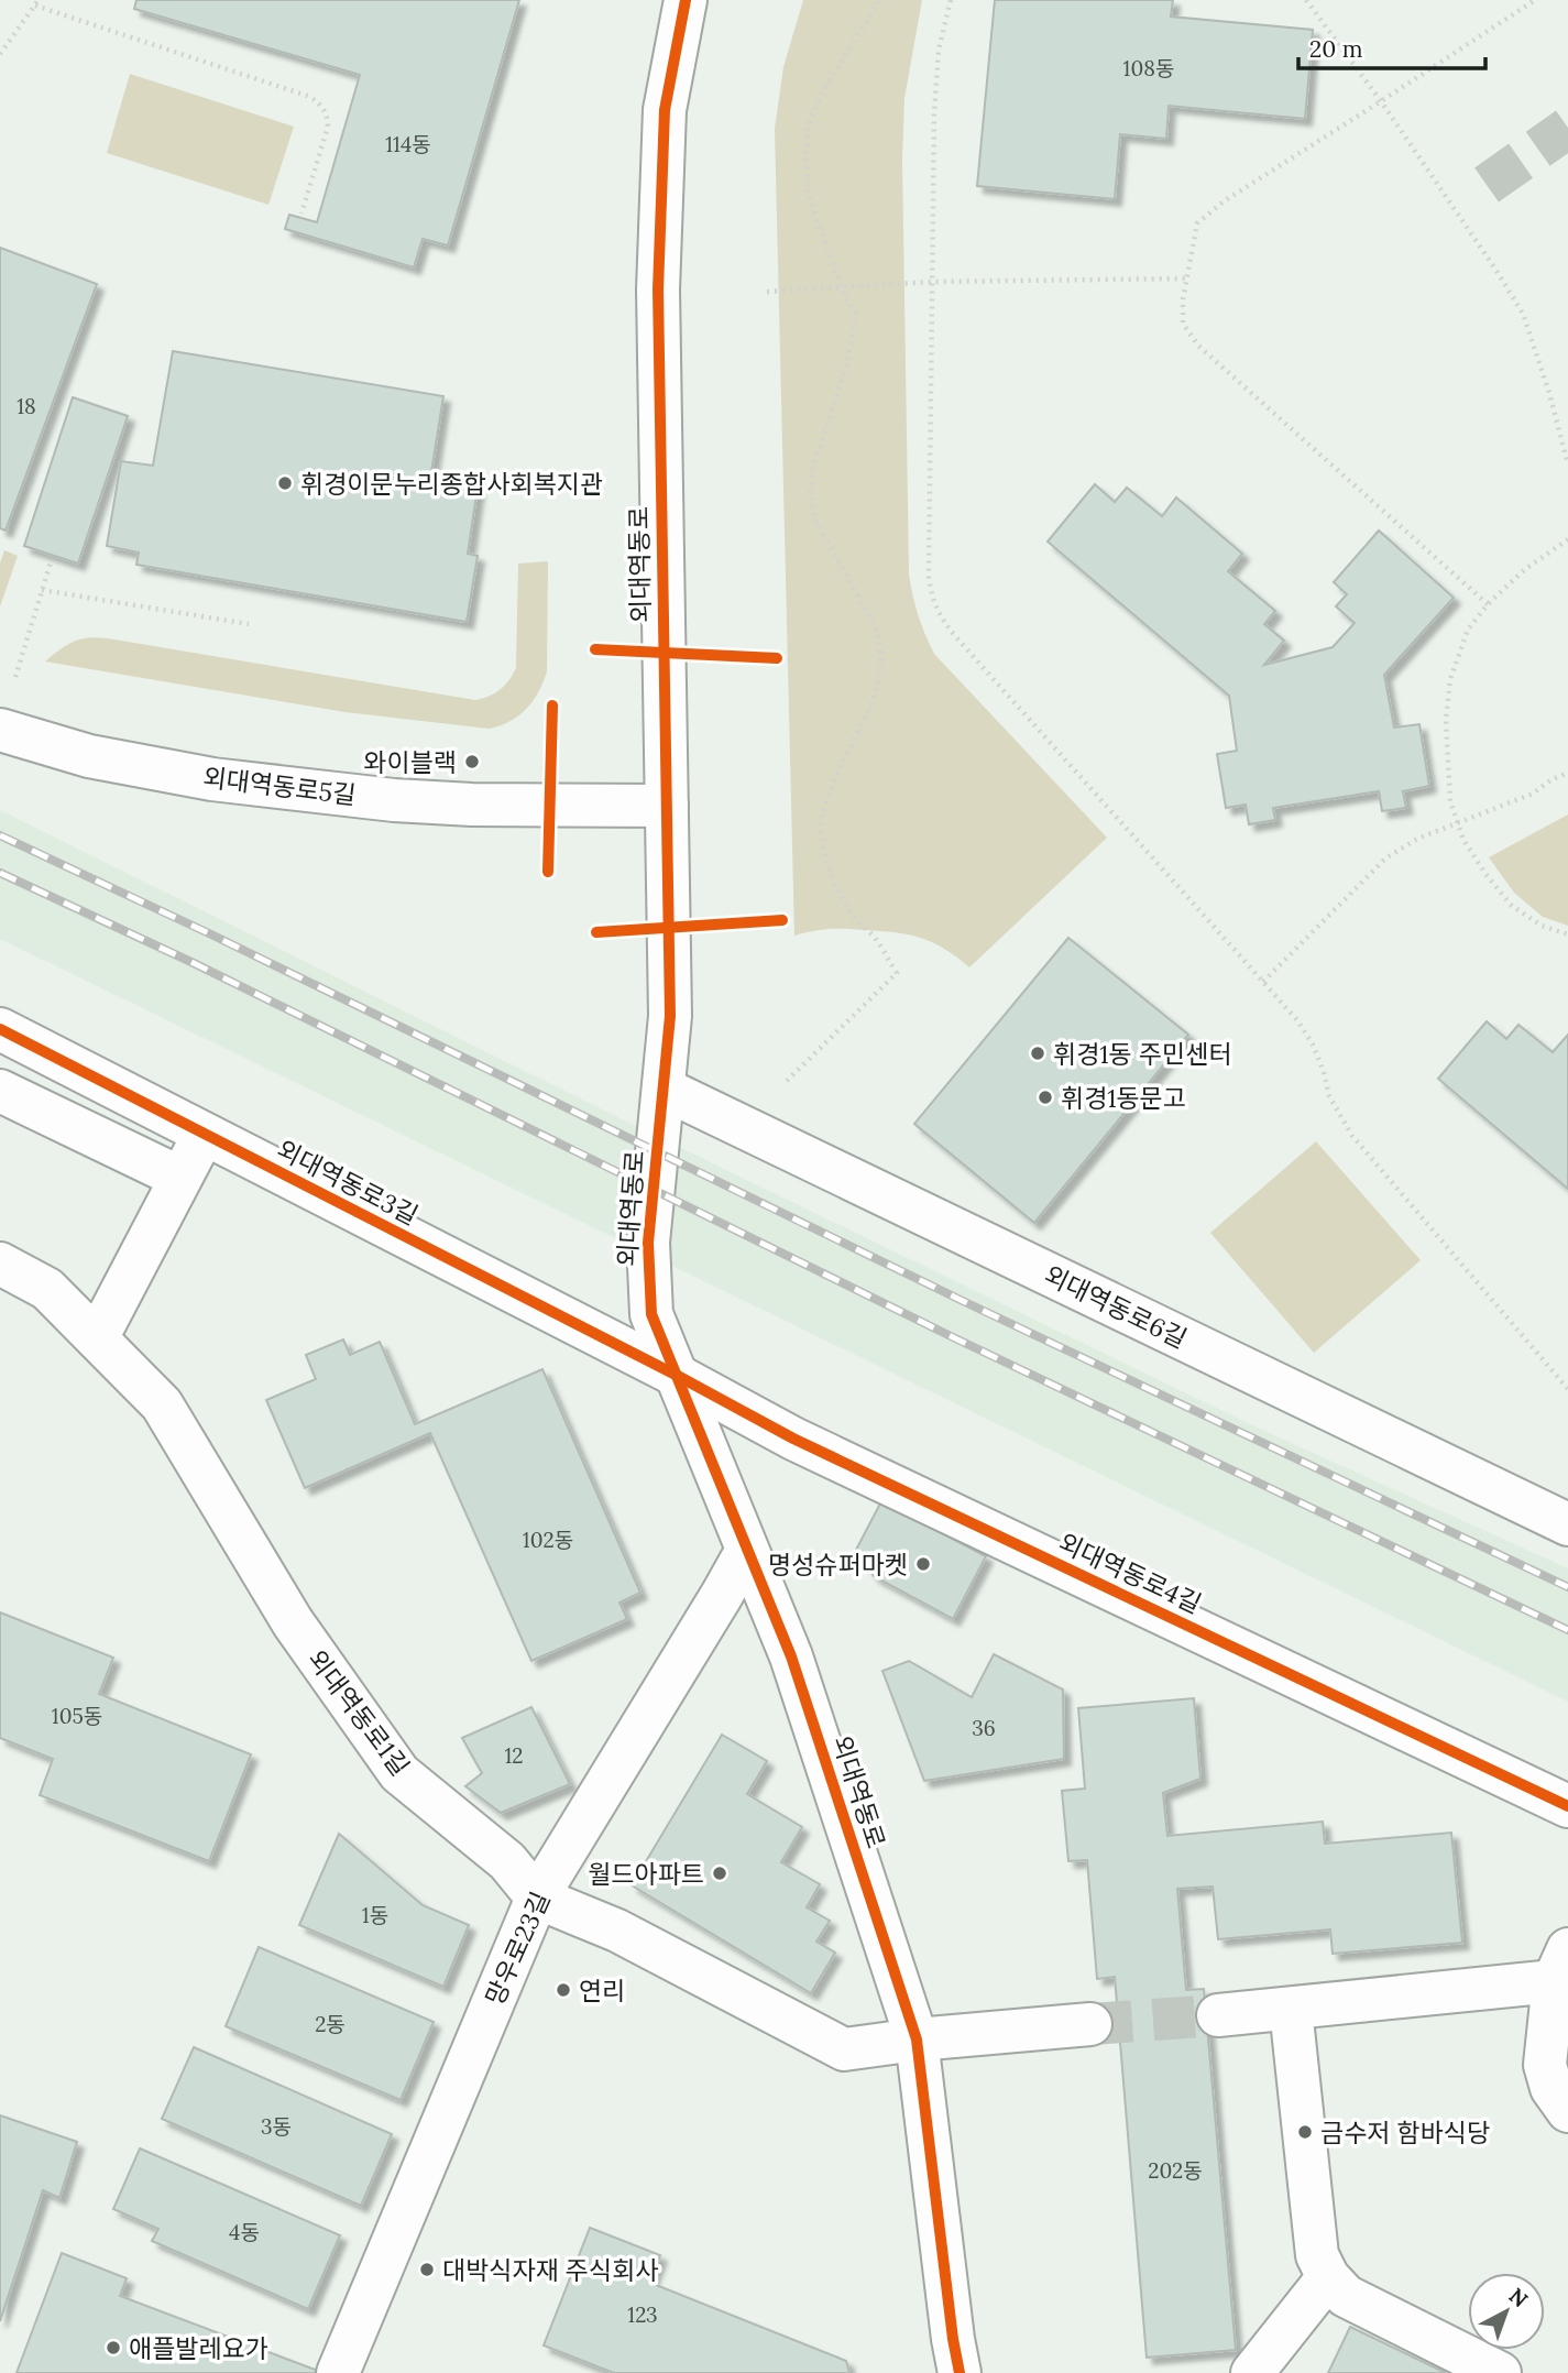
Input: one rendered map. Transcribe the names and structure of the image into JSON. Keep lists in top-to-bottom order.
{
  "streets": {
    "street": [
      "외대역동로",
      "외대역동로5길",
      "외대역동로3길",
      "외대역동로6길",
      "외대역동로4길",
      "외대역동로1길",
      "망우로23길"
    ]
  },
  "crossings": [
    ["외대역동로", "외대역동로5길"],
    ["외대역동로", "외대역동로3길"],
    ["외대역동로", "외대역동로6길"],
    ["외대역동로", "외대역동로4길"],
    ["외대역동로", "외대역동로1길"],
    ["외대역동로", "망우로23길"],
    ["외대역동로3길", "외대역동로4길"],
    ["외대역동로1길", "망우로23길"]
  ],
  "places": [
    "휘경이문누리종합사회복지관",
    "와이블랙",
    "휘경1동 주민센터",
    "휘경1동문고",
    "명성슈퍼마켓",
    "월드아파트",
    "연리",
    "금수저 함바식당",
    "대박식자재 주식회사",
    "애플발레요가"
  ],
  "house_numbers": [
    "108동",
    "114동",
    "18",
    "102동",
    "105동",
    "36",
    "12",
    "1동",
    "2동",
    "3동",
    "202동",
    "4동",
    "123"
  ],
  "scale_bar": "20 m",
  "north": "top right"
}
